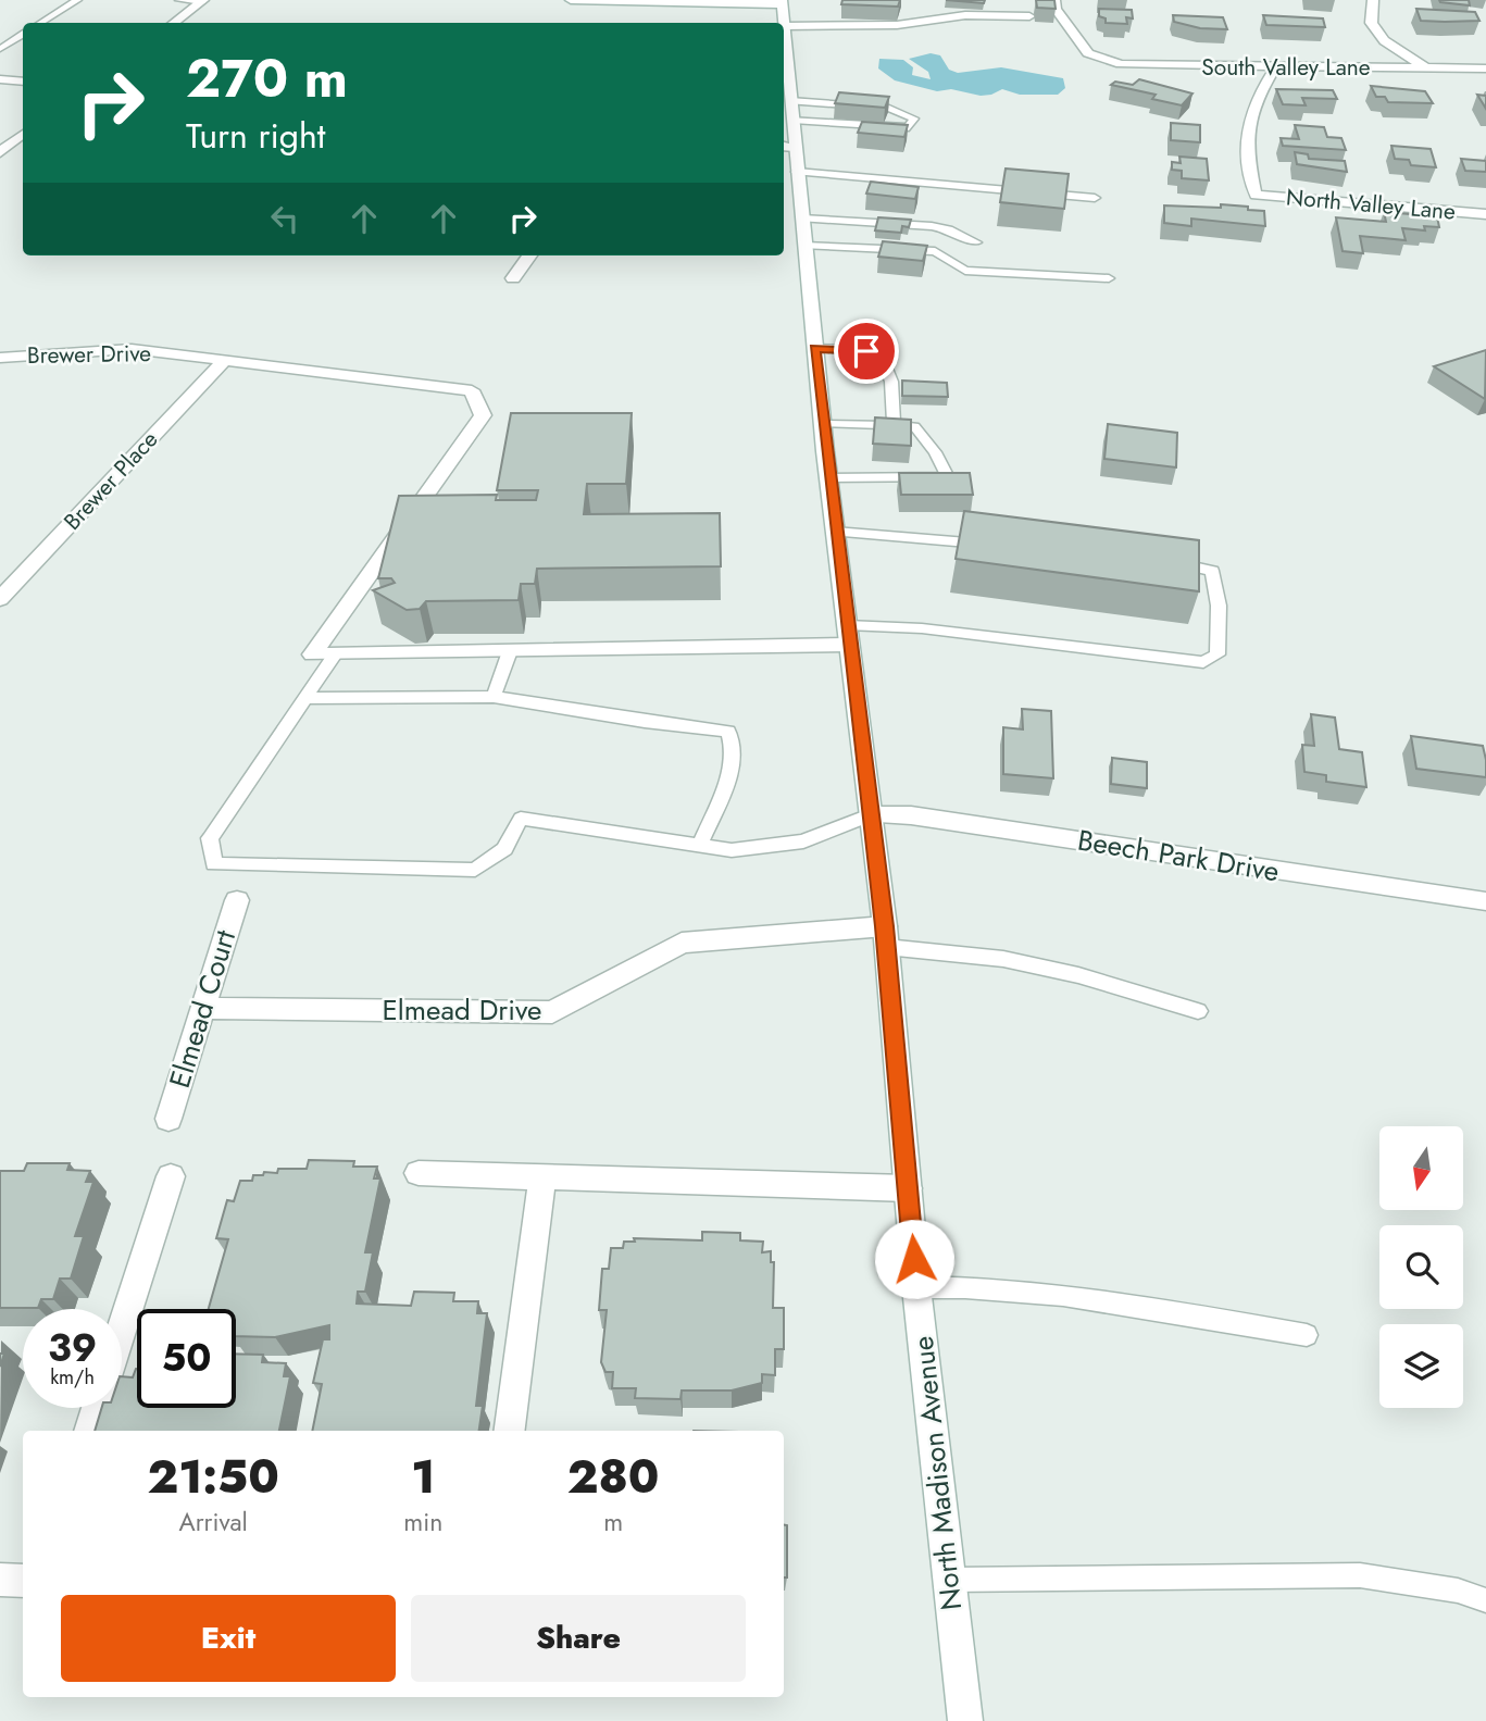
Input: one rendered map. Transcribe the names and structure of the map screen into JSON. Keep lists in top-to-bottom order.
{
  "streets": {
    "street": [
      "South Valley Lane",
      "North Valley Lane",
      "Brewer Drive",
      "Brewer Place",
      "Beech Park Drive",
      "Elmead Court",
      "Elmead Drive",
      "North Madison Avenue"
    ]
  },
  "crossings": [
    ["South Valley Lane", "North Valley Lane"],
    ["Brewer Drive", "Brewer Place"],
    ["Beech Park Drive", "North Madison Avenue"],
    ["Elmead Court", "Elmead Drive"],
    ["Elmead Drive", "North Madison Avenue"]
  ],
  "north": "bottom",
  "page": {
    "turn": ["270 m", "Turn right"],
    "speed": "39 km/h",
    "limit": "50",
    "eta": [
      "21:50",
      "Arrival",
      "1",
      "min",
      "280",
      "m"
    ],
    "buttons": ["Exit", "Share"]
  }
}
